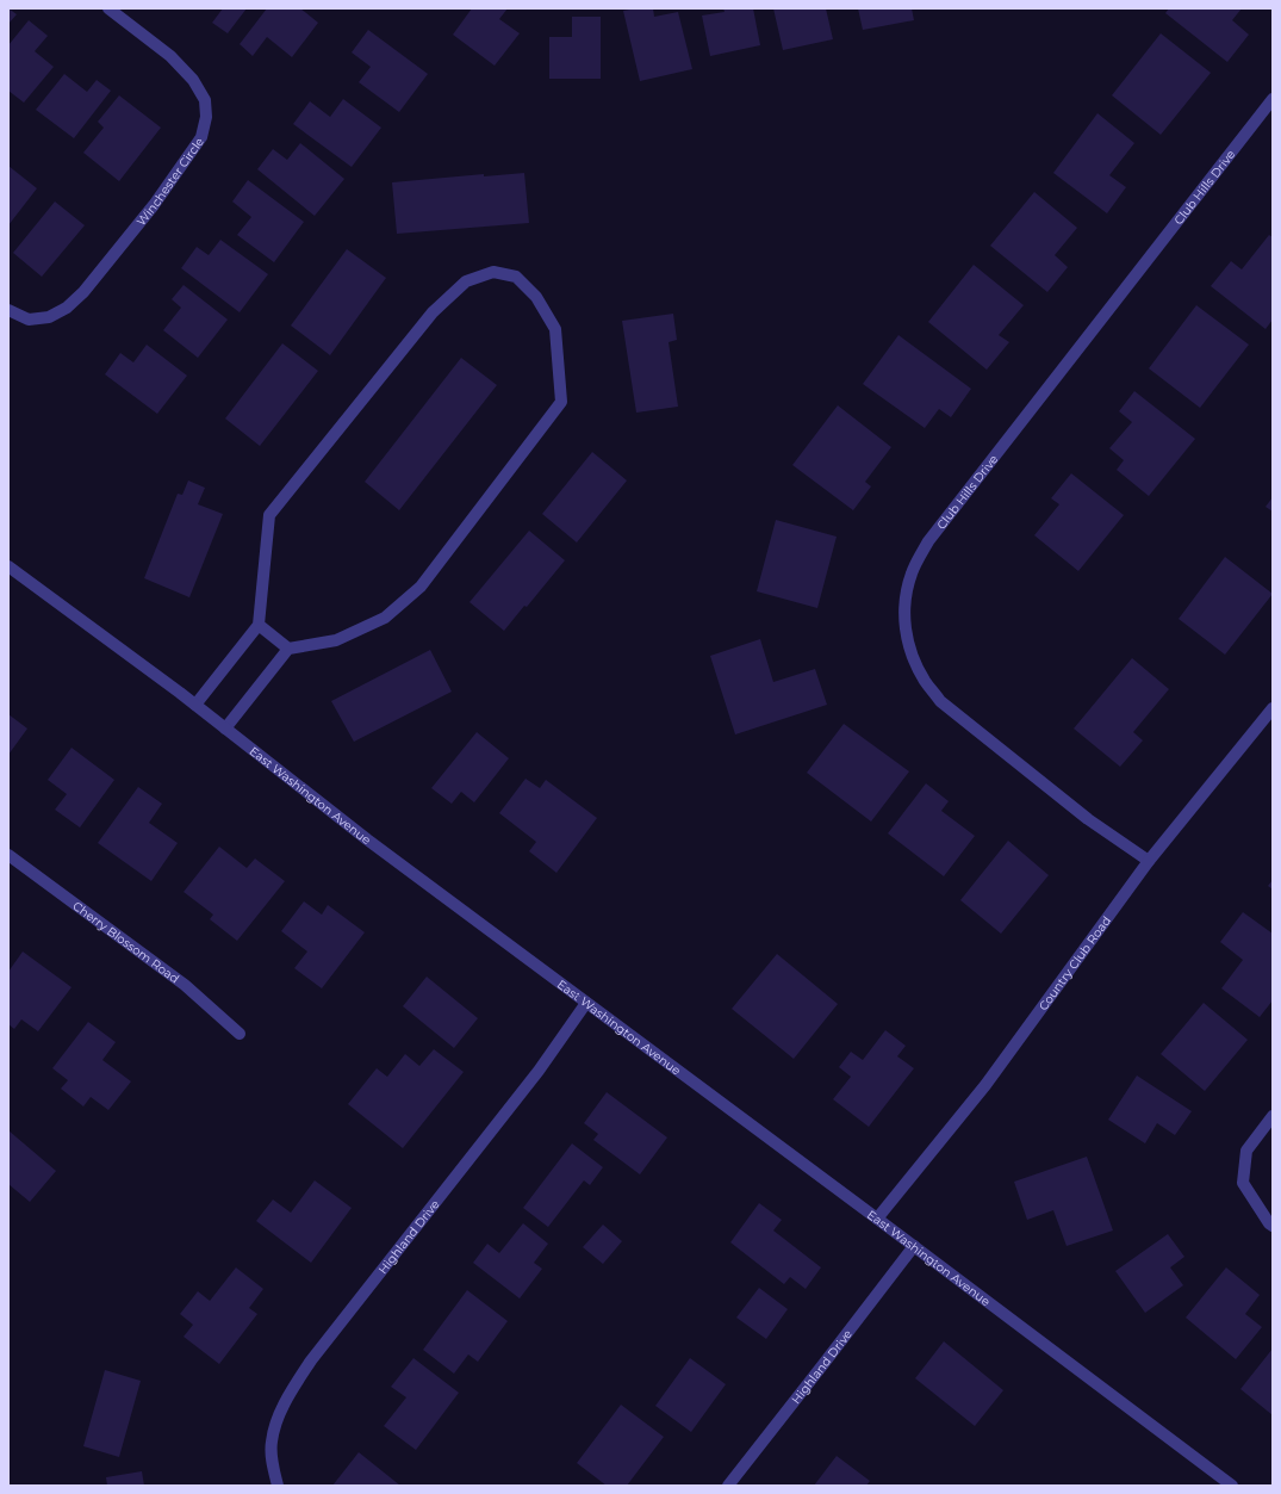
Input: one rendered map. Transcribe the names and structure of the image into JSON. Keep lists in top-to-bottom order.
{
  "streets": {
    "street": [
      "Winchester Circle",
      "Club Hills Drive",
      "East Washington Avenue",
      "Cherry Blossom Road",
      "Country Club Road",
      "Highland Drive"
    ]
  },
  "crossings": [
    ["Club Hills Drive", "Country Club Road"],
    ["East Washington Avenue", "Country Club Road"],
    ["East Washington Avenue", "Highland Drive"]
  ]
}
